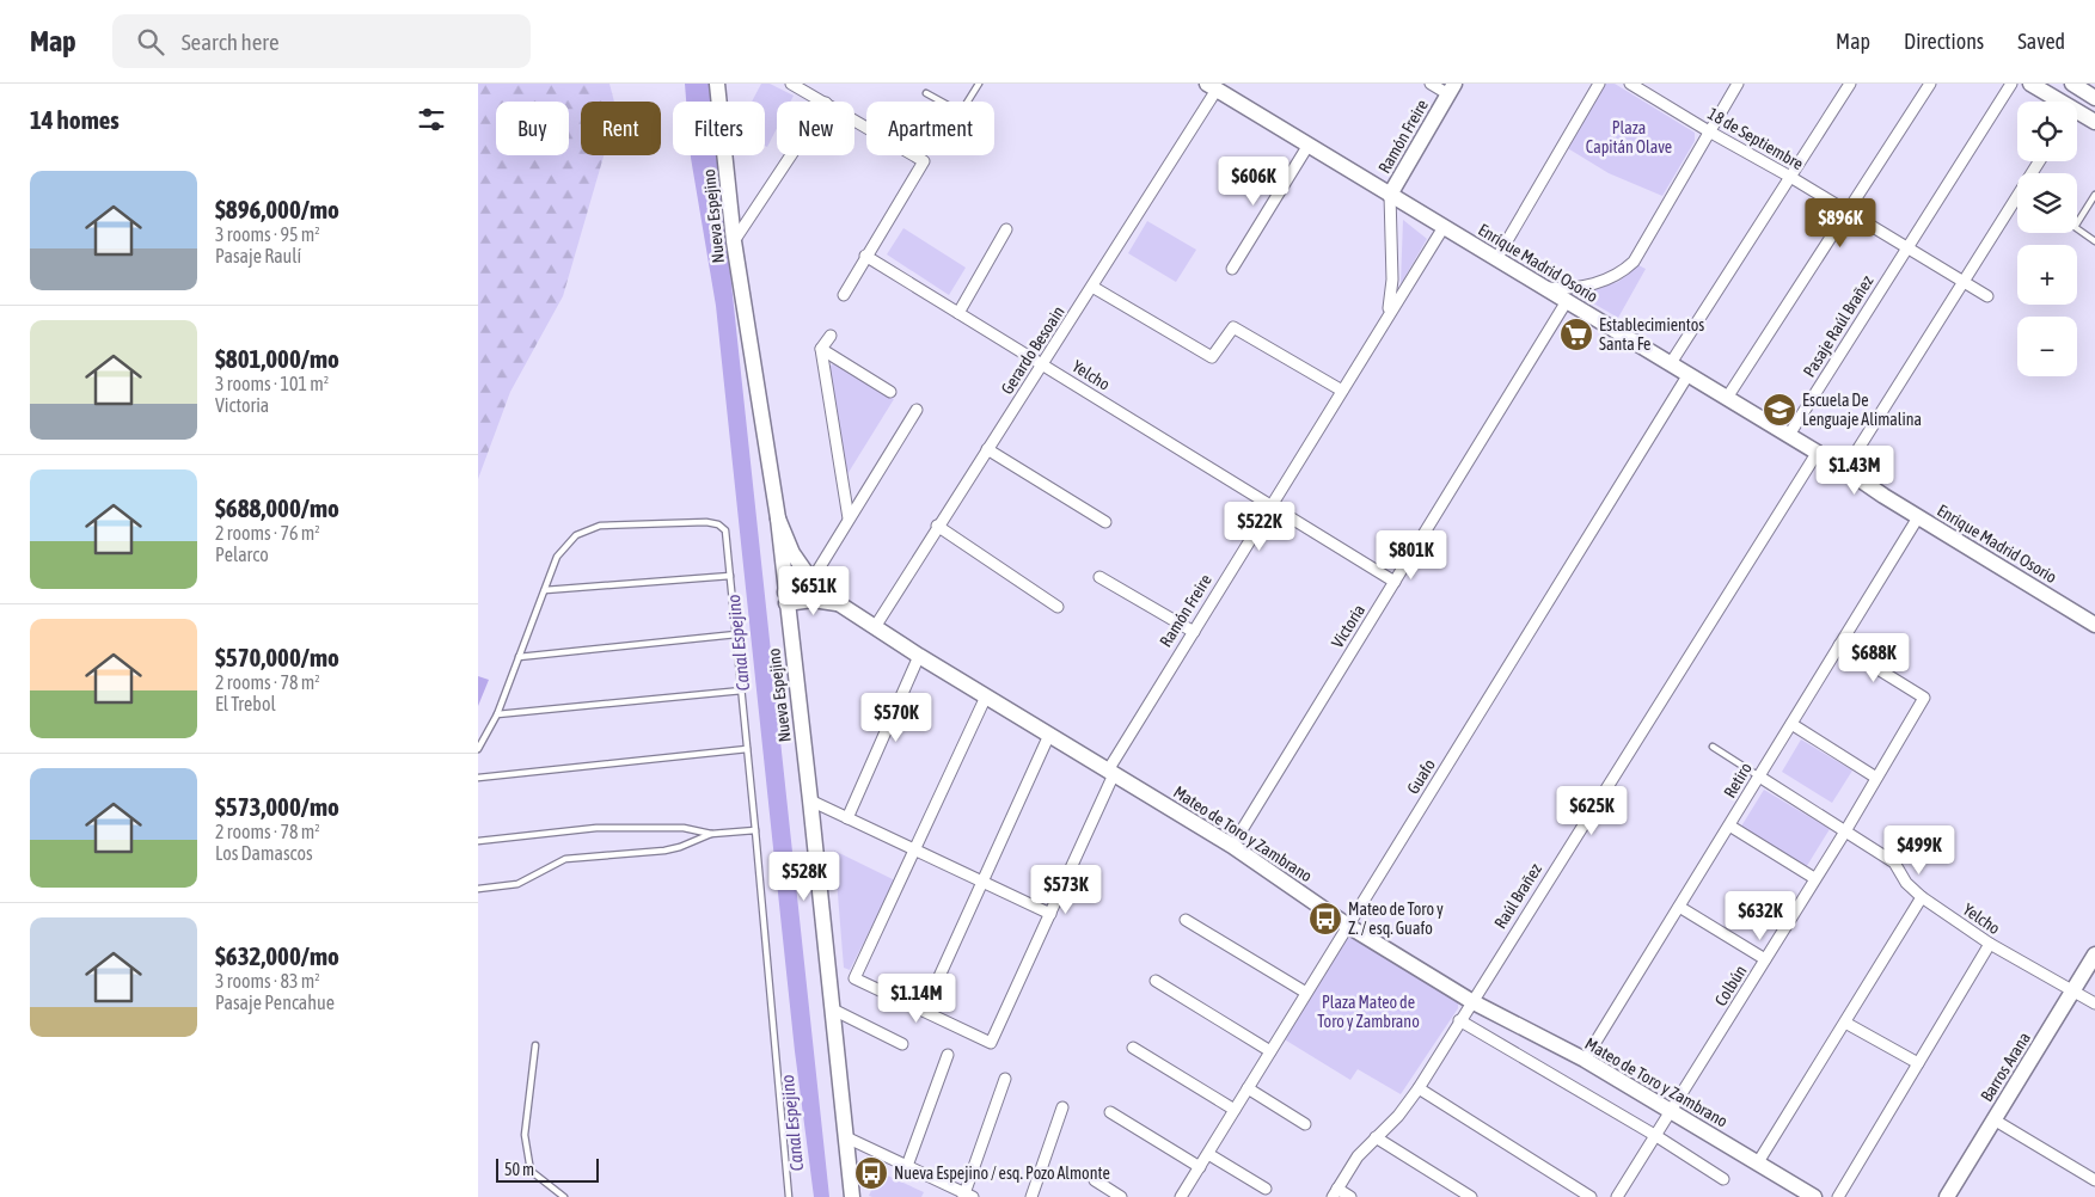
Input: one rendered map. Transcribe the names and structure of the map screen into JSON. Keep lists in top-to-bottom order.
{
  "streets": {
    "street": [
      "Ramón Freire",
      "18 de Septiembre",
      "Nueva Espejino",
      "Enrique Madrid Osorio",
      "Pasaje Raúl Brañez",
      "Gerardo Besoain",
      "Yelcho",
      "Victoria",
      "Guafo",
      "Retiro",
      "Mateo de Toro y Zambrano",
      "Raúl Brañez",
      "Colbún",
      "Barros Arana"
    ]
  },
  "crossings": [
    ["Ramón Freire", "Enrique Madrid Osorio"],
    ["Ramón Freire", "Yelcho"],
    ["Ramón Freire", "Mateo de Toro y Zambrano"],
    ["18 de Septiembre", "Pasaje Raúl Brañez"],
    ["Nueva Espejino", "Mateo de Toro y Zambrano"],
    ["Enrique Madrid Osorio", "Pasaje Raúl Brañez"],
    ["Enrique Madrid Osorio", "Gerardo Besoain"],
    ["Enrique Madrid Osorio", "Victoria"],
    ["Enrique Madrid Osorio", "Guafo"],
    ["Enrique Madrid Osorio", "Retiro"],
    ["Enrique Madrid Osorio", "Raúl Brañez"],
    ["Gerardo Besoain", "Yelcho"],
    ["Gerardo Besoain", "Mateo de Toro y Zambrano"],
    ["Yelcho", "Victoria"],
    ["Yelcho", "Retiro"],
    ["Yelcho", "Colbún"],
    ["Yelcho", "Barros Arana"],
    ["Victoria", "Mateo de Toro y Zambrano"],
    ["Guafo", "Mateo de Toro y Zambrano"],
    ["Retiro", "Mateo de Toro y Zambrano"],
    ["Retiro", "Colbún"],
    ["Mateo de Toro y Zambrano", "Raúl Brañez"],
    ["Mateo de Toro y Zambrano", "Colbún"]
  ],
  "water": ["Canal Espejino"],
  "parks": ["Plaza Capitán Olave", "Plaza Mateo de Toro y Zambrano"],
  "places": {
    "supermarket": ["Establecimientos Santa Fe"],
    "school or university": ["Escuela De Lenguaje Alimalina"],
    "bus stop": ["Mateo de Toro y Z. / esq. Guafo", "Nueva Espejino / esq. Pozo Almonte"]
  },
  "scale_bar": "50 m",
  "page": {
    "header": "Map",
    "search": "Search here",
    "nav": ["Map", "Directions", "Saved"],
    "heading": "14 homes",
    "map_buttons": ["+", "−"],
    "chip": [
      "Buy",
      "Rent",
      "Filters",
      "New",
      "Apartment"
    ],
    "list": [
      {
        "name": "$896,000/mo",
        "note": "3 rooms · 95 m² · Pasaje Raulí"
      },
      {
        "name": "$801,000/mo",
        "note": "3 rooms · 101 m² · Victoria"
      },
      {
        "name": "$688,000/mo",
        "note": "2 rooms · 76 m² · Pelarco"
      },
      {
        "name": "$570,000/mo",
        "note": "2 rooms · 78 m² · El Trebol"
      },
      {
        "name": "$573,000/mo",
        "note": "2 rooms · 78 m² · Los Damascos"
      },
      {
        "name": "$632,000/mo",
        "note": "3 rooms · 83 m² · Pasaje Pencahue"
      }
    ],
    "price": [
      "$606K",
      "$896K",
      "$1.43M",
      "$522K",
      "$801K",
      "$651K",
      "$688K",
      "$570K",
      "$625K",
      "$499K",
      "$528K",
      "$573K",
      "$632K",
      "$1.14M"
    ],
    "scale": "50 m"
  }
}
